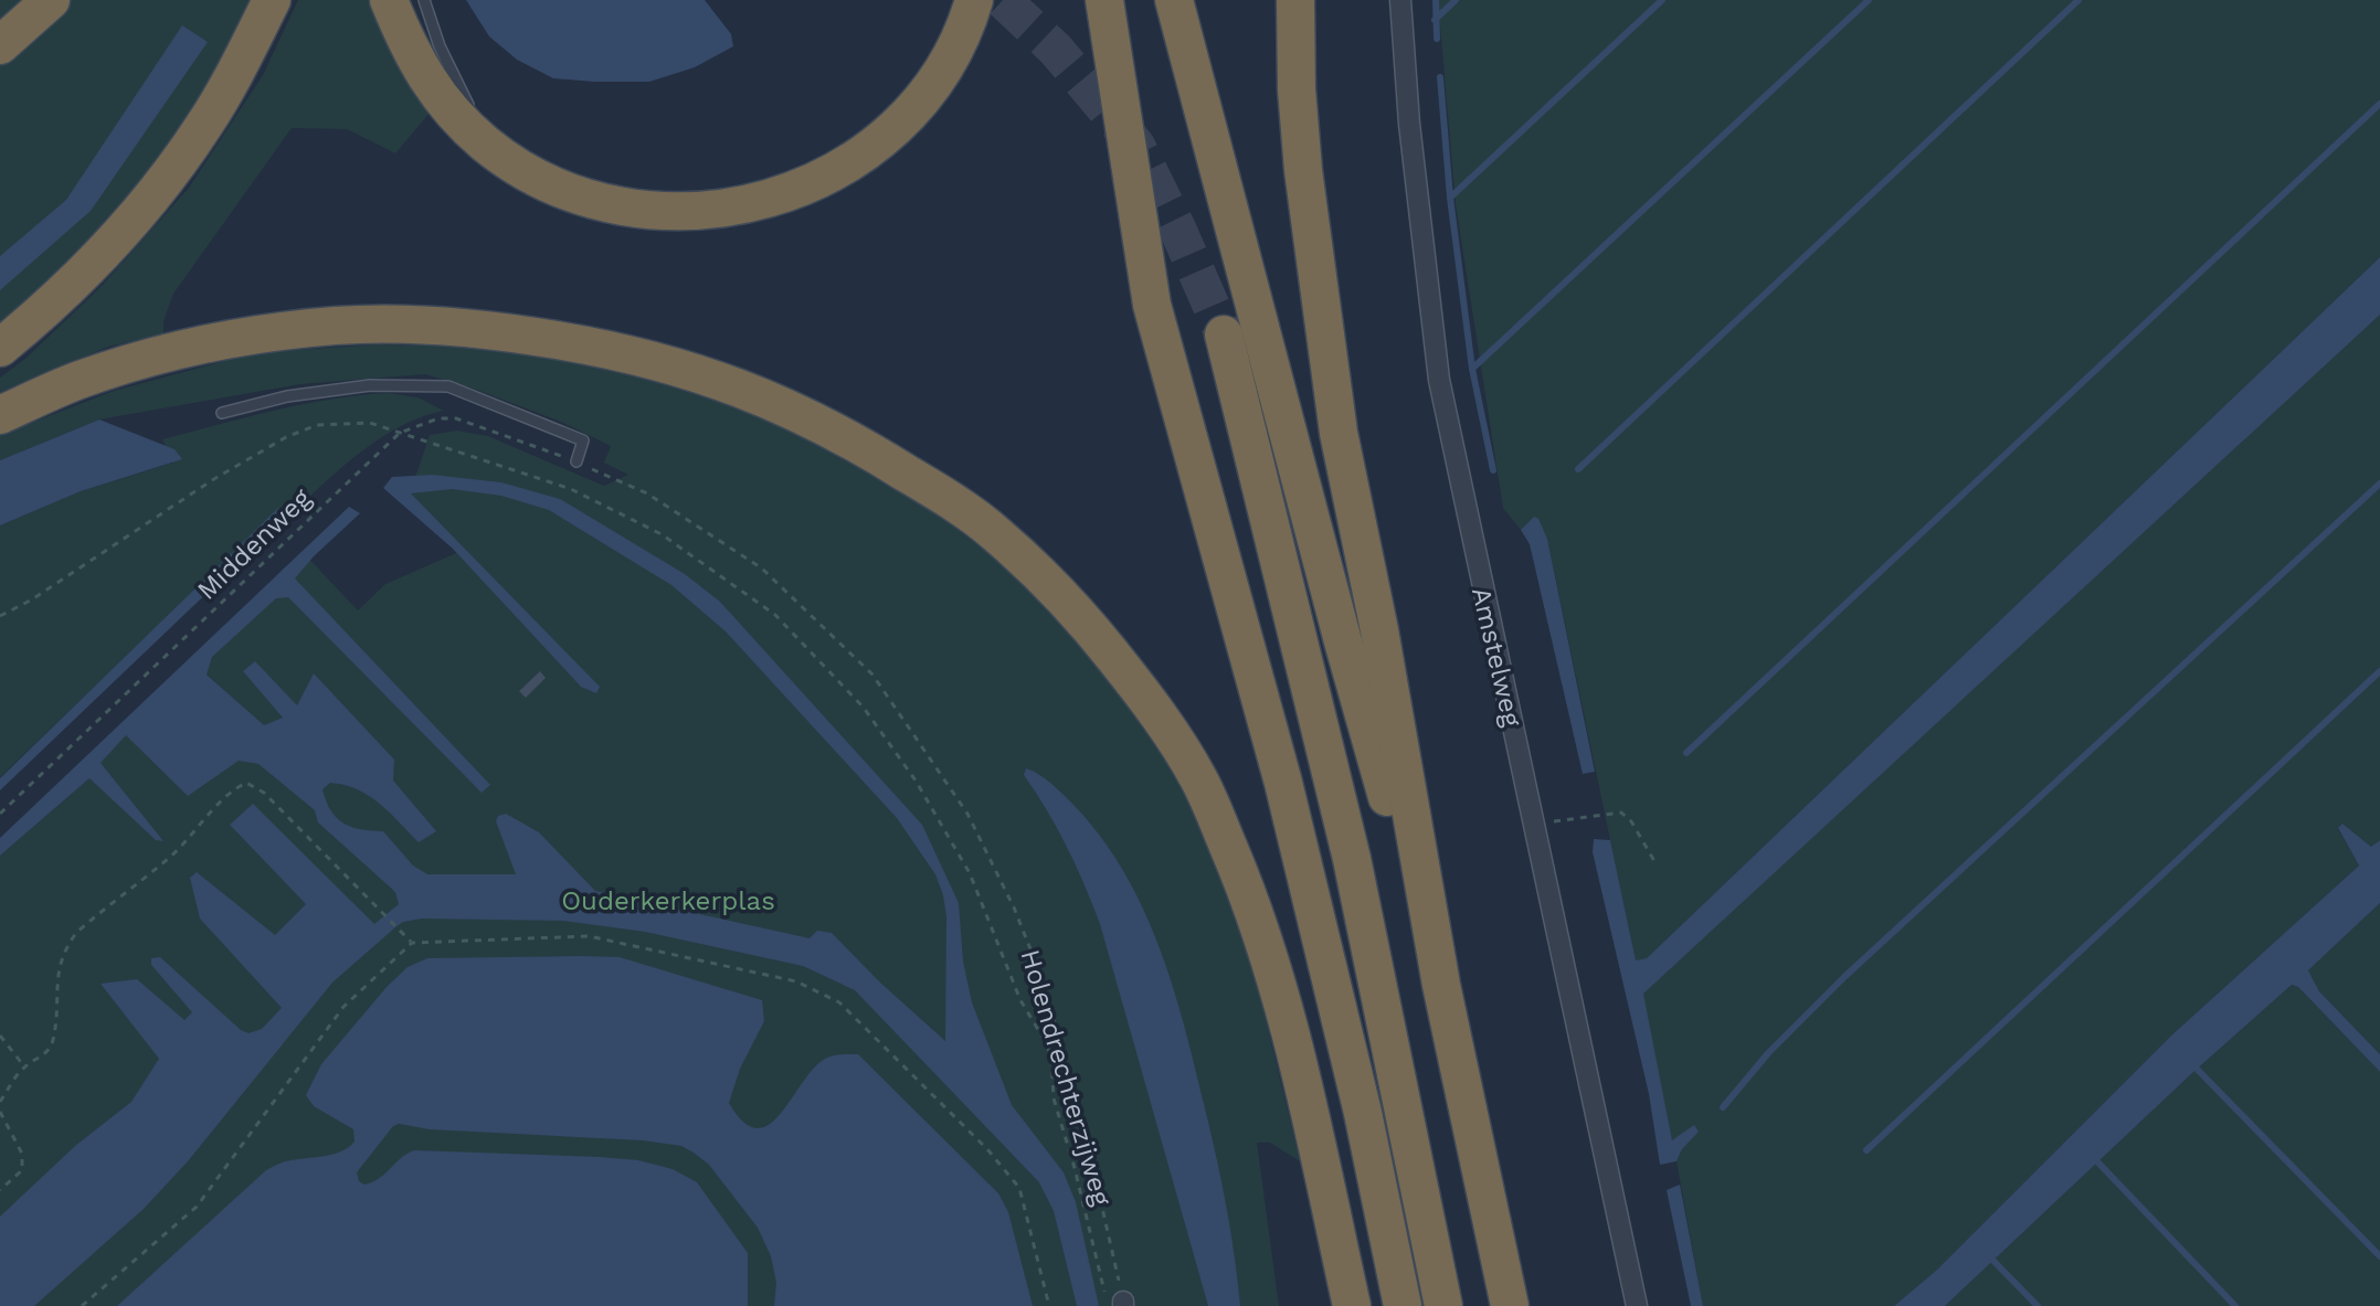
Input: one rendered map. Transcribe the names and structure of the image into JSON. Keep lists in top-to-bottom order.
{
  "streets": {
    "street": ["Amstelweg"],
    "path": ["Middenweg", "Holendrechterzijweg"]
  },
  "crossings": [
    ["Middenweg", "Holendrechterzijweg"]
  ],
  "parks": ["Ouderkerkerplas"]
}
